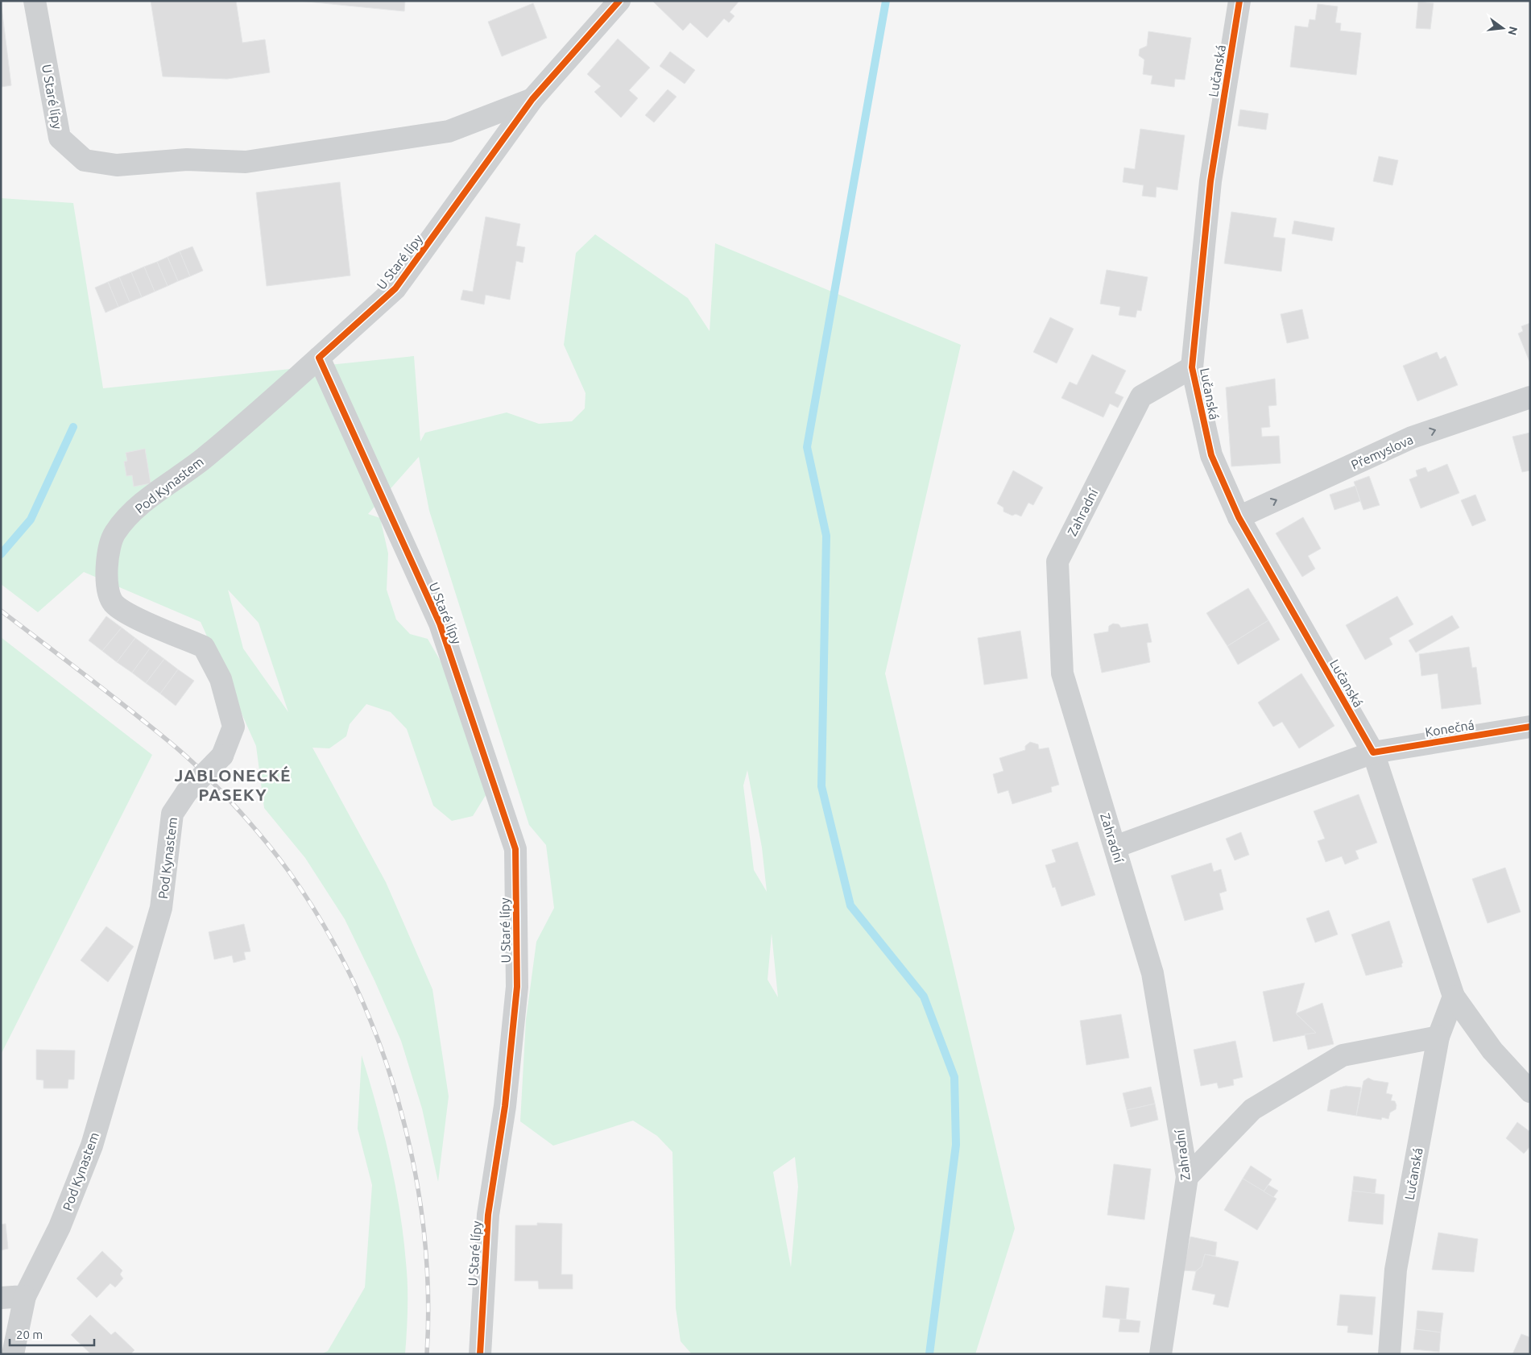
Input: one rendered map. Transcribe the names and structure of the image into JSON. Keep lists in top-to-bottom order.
{
  "streets": {
    "street": [
      "Lučanská",
      "U Staré lípy",
      "Přemyslova",
      "Pod Kynastem",
      "Zahradní",
      "Konečná"
    ]
  },
  "crossings": [
    ["Lučanská", "Přemyslova"],
    ["Lučanská", "Zahradní"],
    ["Lučanská", "Konečná"],
    ["U Staré lípy", "Pod Kynastem"],
    ["Zahradní", "Konečná"]
  ],
  "one_way": ["Přemyslova"],
  "districts": ["JABLONECKÉ PASEKY"],
  "scale_bar": "20 m",
  "north": "right"
}
